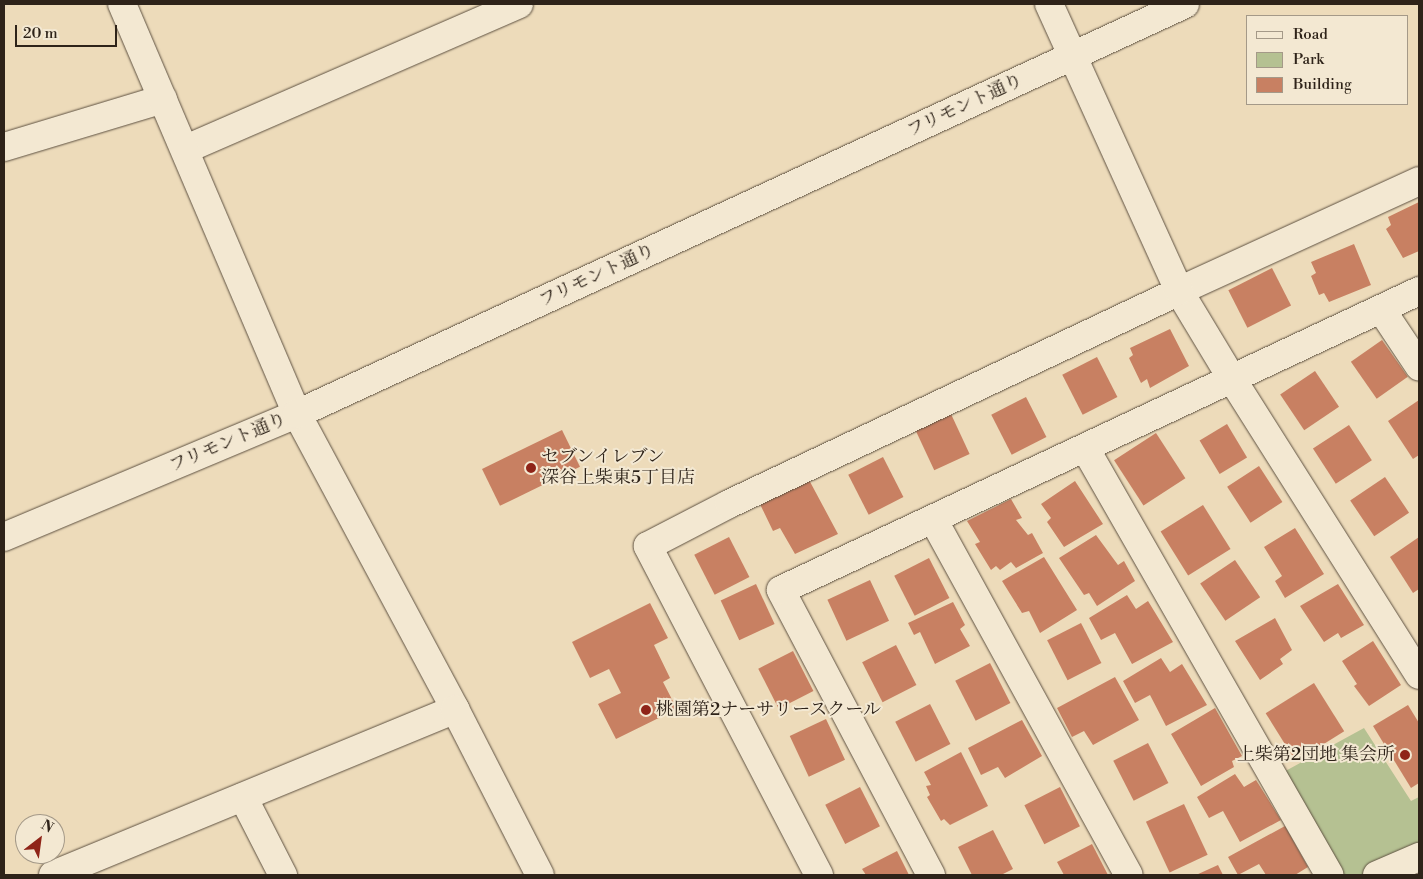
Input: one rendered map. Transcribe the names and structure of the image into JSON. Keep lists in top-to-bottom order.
{
  "streets": {
    "street": ["フリモント通り"]
  },
  "places": ["セブンイレブン 深谷上柴東5丁目店", "桃園第2ナーサリースクール", "上柴第2団地 集会所"],
  "legend": ["Road", "Park", "Building"],
  "scale_bar": "20 m",
  "north": "top right"
}
